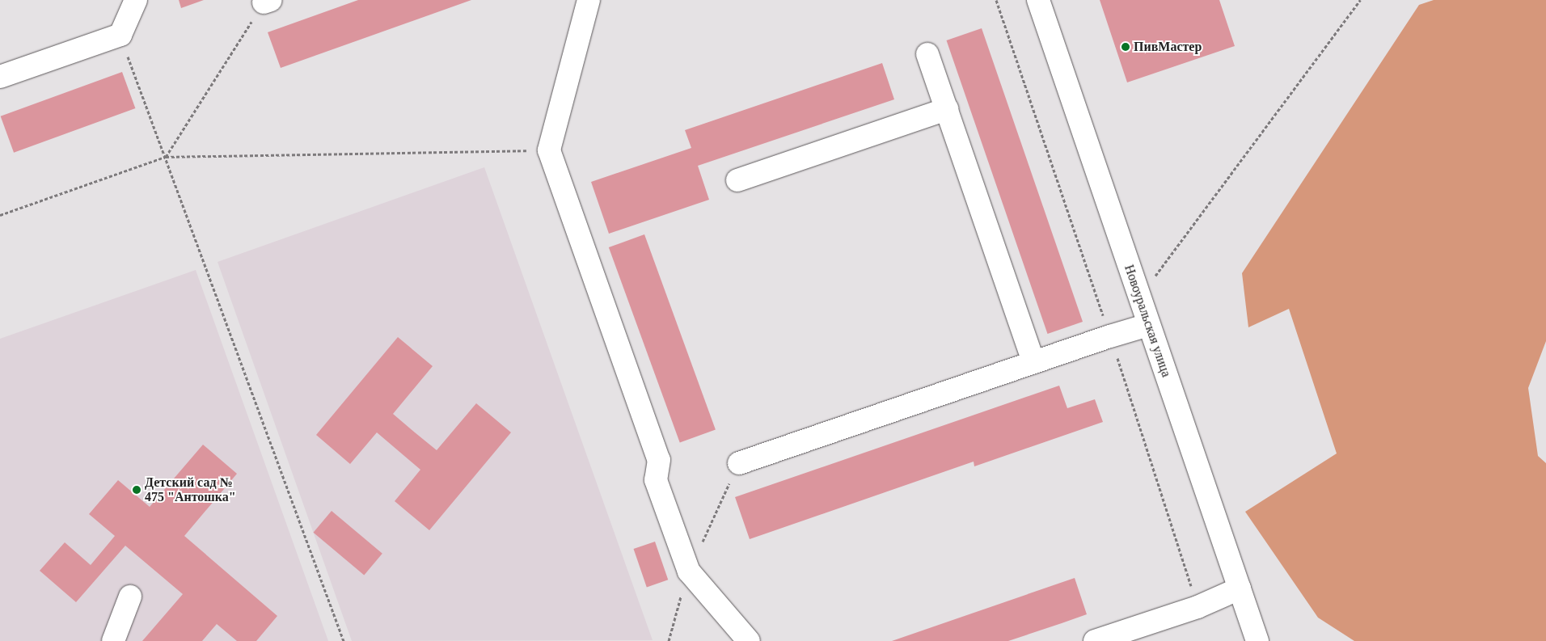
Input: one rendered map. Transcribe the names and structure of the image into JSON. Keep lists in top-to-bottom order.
{
  "streets": {
    "street": ["Новоуральская улица"]
  },
  "places": ["ПивМастер", "Детский сад № 475 \"Антошка\""]
}
